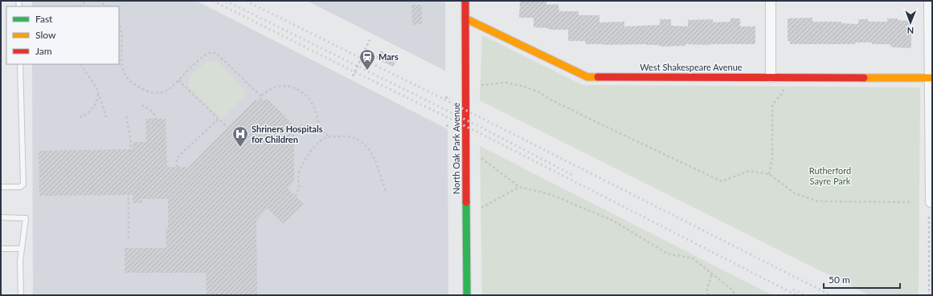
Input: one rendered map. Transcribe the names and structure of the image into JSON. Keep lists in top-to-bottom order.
{
  "streets": {
    "street": ["West Shakespeare Avenue", "North Oak Park Avenue"]
  },
  "crossings": [
    ["West Shakespeare Avenue", "North Oak Park Avenue"]
  ],
  "parks": ["Rutherford Sayre Park"],
  "places": {
    "station": ["Mars"],
    "hospital": ["Shriners Hospitals for Children"]
  },
  "legend": ["Fast", "Slow", "Jam"],
  "scale_bar": "50 m",
  "north": "bottom"
}
